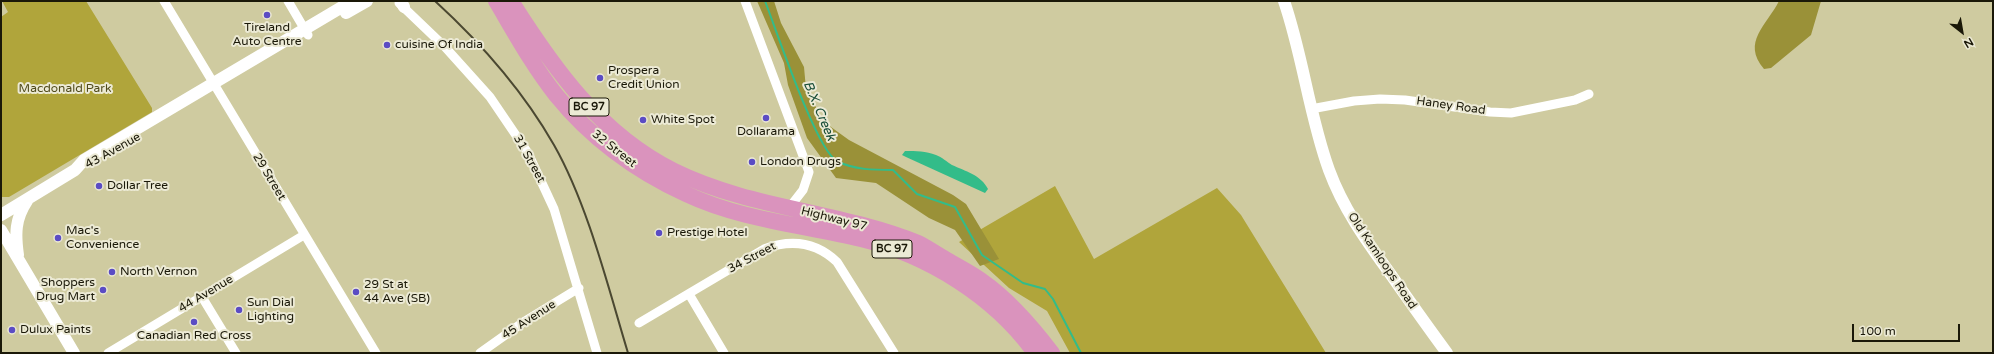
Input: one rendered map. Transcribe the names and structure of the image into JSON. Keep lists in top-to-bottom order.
{
  "streets": {
    "highway": ["BC 97", "32 Street", "Highway 97"],
    "street": [
      "Haney Road",
      "43 Avenue",
      "31 Street",
      "29 Street",
      "34 Street",
      "Old Kamloops Road",
      "44 Avenue",
      "45 Avenue"
    ]
  },
  "crossings": [
    ["Haney Road", "Old Kamloops Road"],
    ["32 Street", "Highway 97"],
    ["43 Avenue", "29 Street"],
    ["31 Street", "45 Avenue"],
    ["29 Street", "44 Avenue"]
  ],
  "water": ["B.X. Creek"],
  "parks": ["Macdonald Park"],
  "places": [
    "Tireland Auto Centre",
    "cuisine Of India",
    "Prospera Credit Union",
    "Dollarama",
    "White Spot",
    "London Drugs",
    "Dollar Tree",
    "Prestige Hotel",
    "Mac's Convenience",
    "North Vernon",
    "Shoppers Drug Mart",
    "29 St at 44 Ave (SB)",
    "Sun Dial Lighting",
    "Canadian Red Cross",
    "Dulux Paints"
  ],
  "scale_bar": "100 m",
  "north": "bottom right"
}
